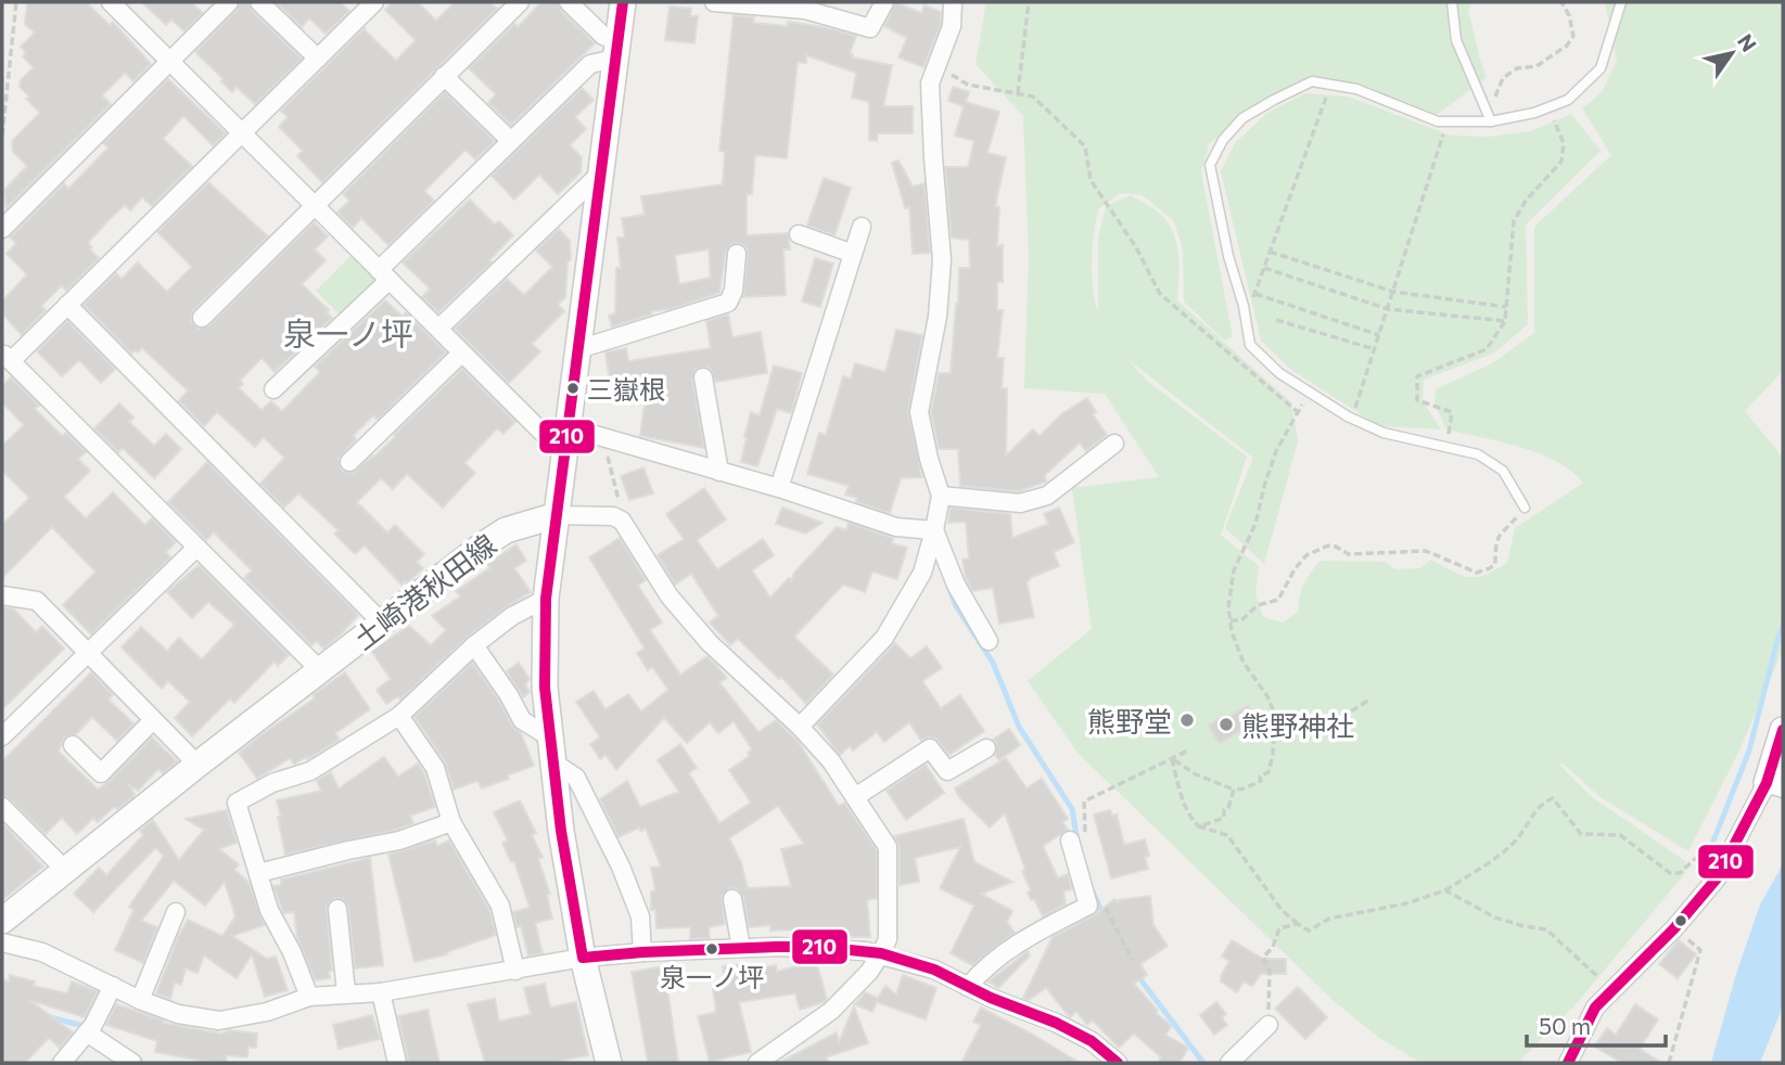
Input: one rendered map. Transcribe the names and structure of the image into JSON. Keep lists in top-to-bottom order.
{
  "streets": {
    "main road": ["土崎港秋田線"]
  },
  "districts": ["泉一ノ坪"],
  "places": [
    "三嶽根",
    "熊野堂",
    "熊野神社",
    "泉一ノ坪"
  ],
  "lines": ["transit line 210"],
  "scale_bar": "50 m",
  "north": "top right"
}
